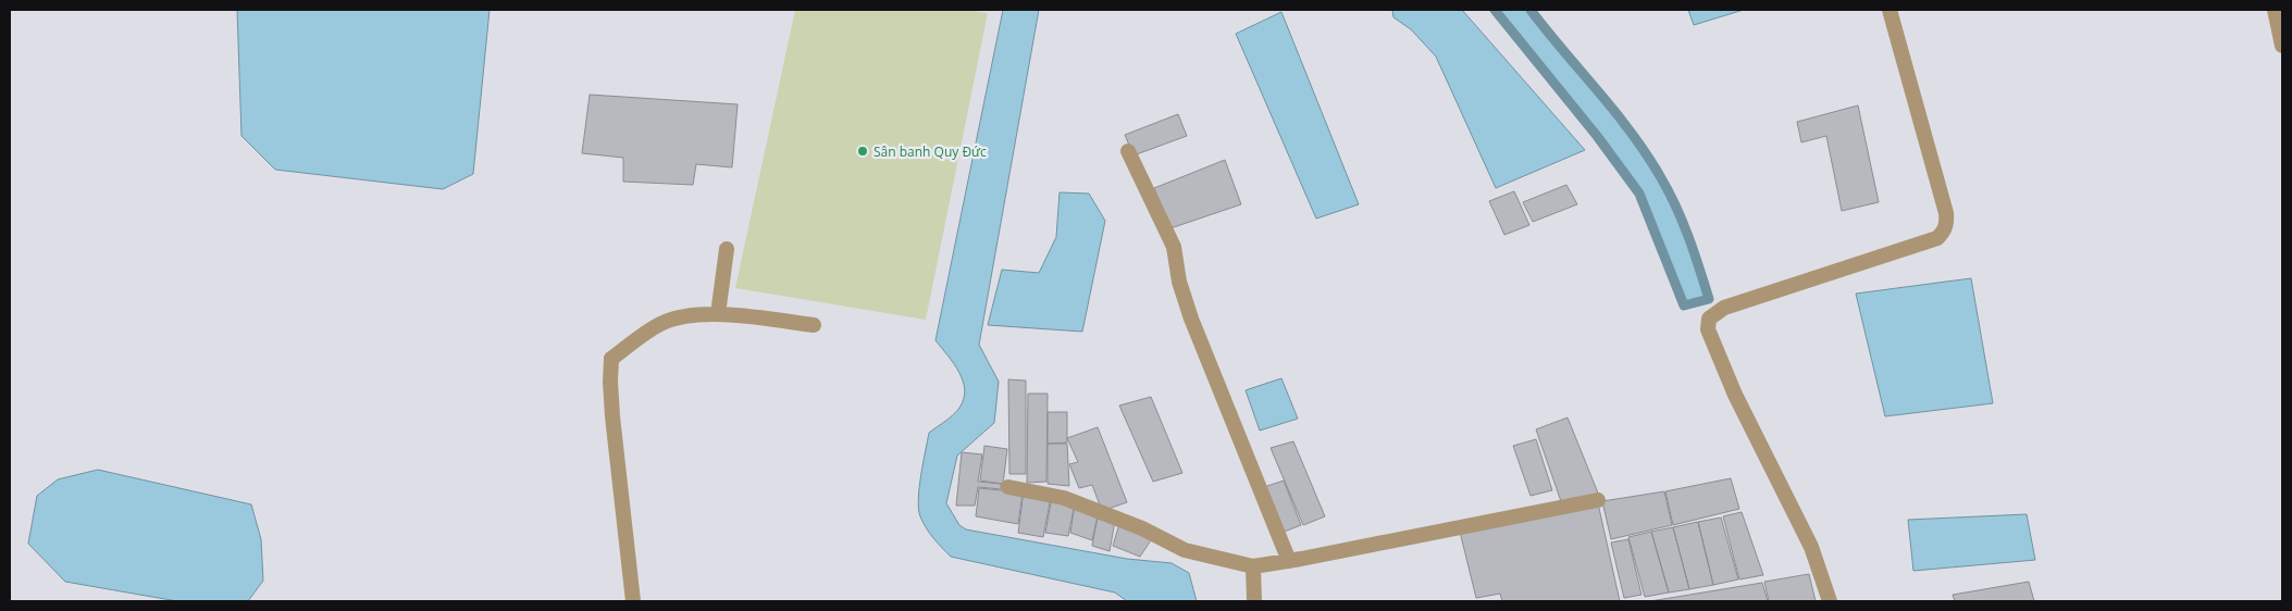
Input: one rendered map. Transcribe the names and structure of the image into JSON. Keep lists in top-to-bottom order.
{
  "places": ["Sân banh Quy Đức"]
}
